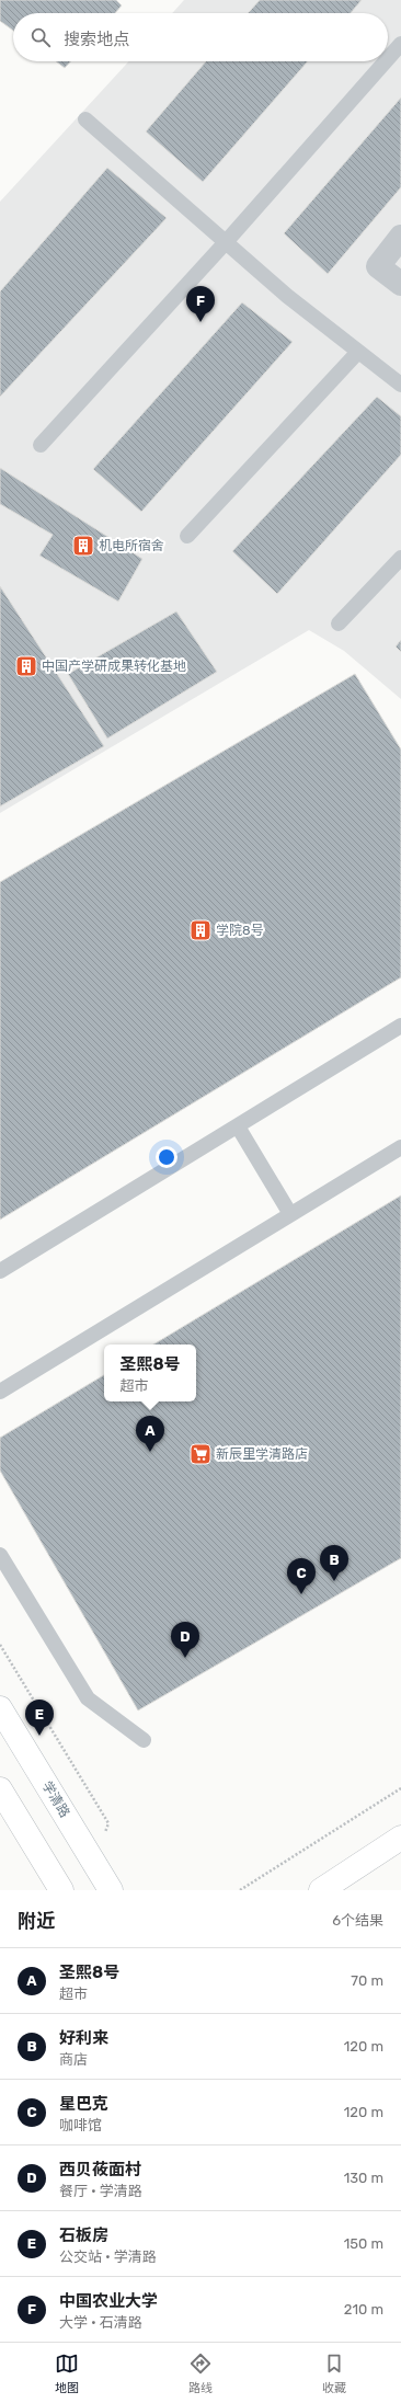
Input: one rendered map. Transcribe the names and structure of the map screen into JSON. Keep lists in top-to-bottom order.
{
  "streets": {
    "street": ["学清路"]
  },
  "places": {
    "building": ["机电所宿舍", "中国产学研成果转化基地", "学院8号"],
    "supermarket": ["新辰里学清路店"]
  },
  "page": {
    "search": "搜索地点",
    "pins": [
      "F",
      "A",
      "B",
      "C",
      "D",
      "E"
    ],
    "popup": ["圣熙8号", "超市"],
    "heading": ["附近", "6个结果"],
    "list": [
      {
        "mark": "A",
        "name": "圣熙8号",
        "note": "超市",
        "value": "70 m"
      },
      {
        "mark": "B",
        "name": "好利来",
        "note": "商店",
        "value": "120 m"
      },
      {
        "mark": "C",
        "name": "星巴克",
        "note": "咖啡馆",
        "value": "120 m"
      },
      {
        "mark": "D",
        "name": "西贝莜面村",
        "note": "餐厅 · 学清路",
        "value": "130 m"
      },
      {
        "mark": "E",
        "name": "石板房",
        "note": "公交站 · 学清路",
        "value": "150 m"
      },
      {
        "mark": "F",
        "name": "中国农业大学",
        "note": "大学 · 石清路",
        "value": "210 m"
      }
    ],
    "nav": ["地图", "路线", "收藏"]
  }
}
